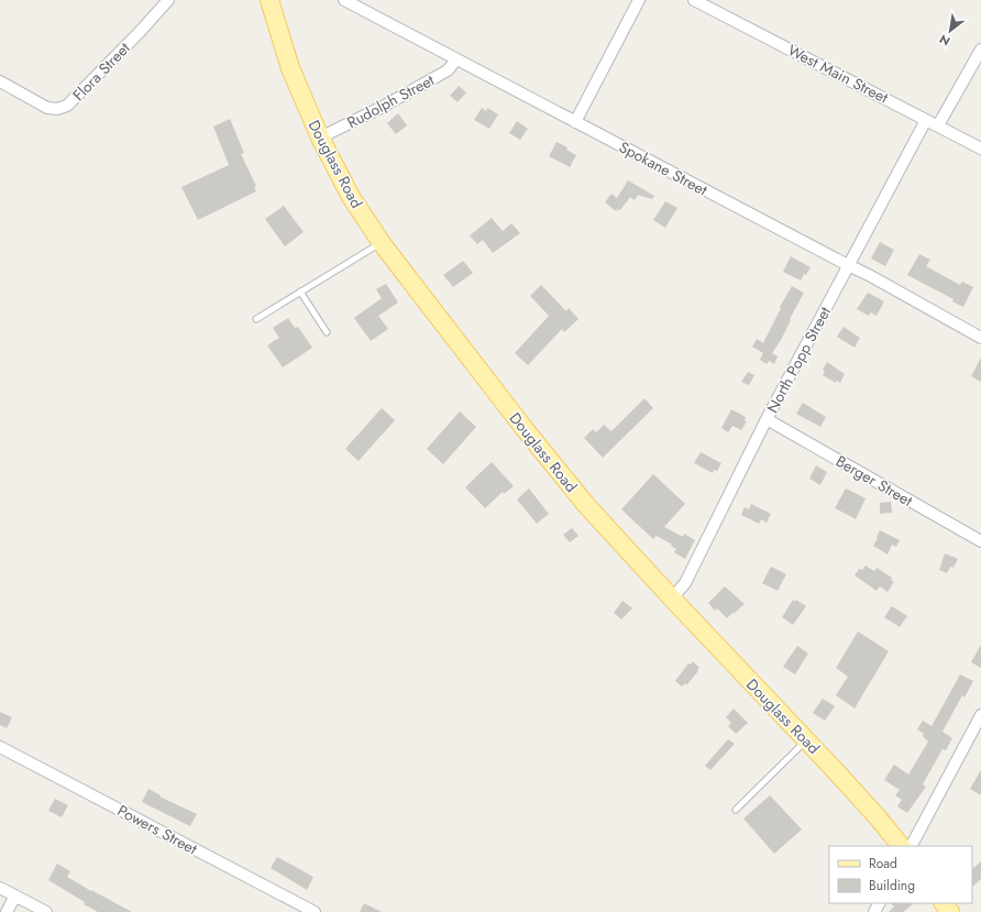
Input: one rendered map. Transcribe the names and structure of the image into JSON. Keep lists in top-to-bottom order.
{
  "streets": {
    "main road": ["Douglass Road"],
    "street": [
      "Flora Street",
      "West Main Street",
      "Rudolph Street",
      "Spokane Street",
      "North Popp Street",
      "Berger Street",
      "Powers Street"
    ]
  },
  "crossings": [
    ["West Main Street", "North Popp Street"],
    ["Rudolph Street", "Douglass Road"],
    ["Rudolph Street", "Spokane Street"],
    ["Douglass Road", "North Popp Street"],
    ["Spokane Street", "North Popp Street"],
    ["North Popp Street", "Berger Street"]
  ],
  "legend": ["Road", "Building"],
  "north": "bottom left"
}
